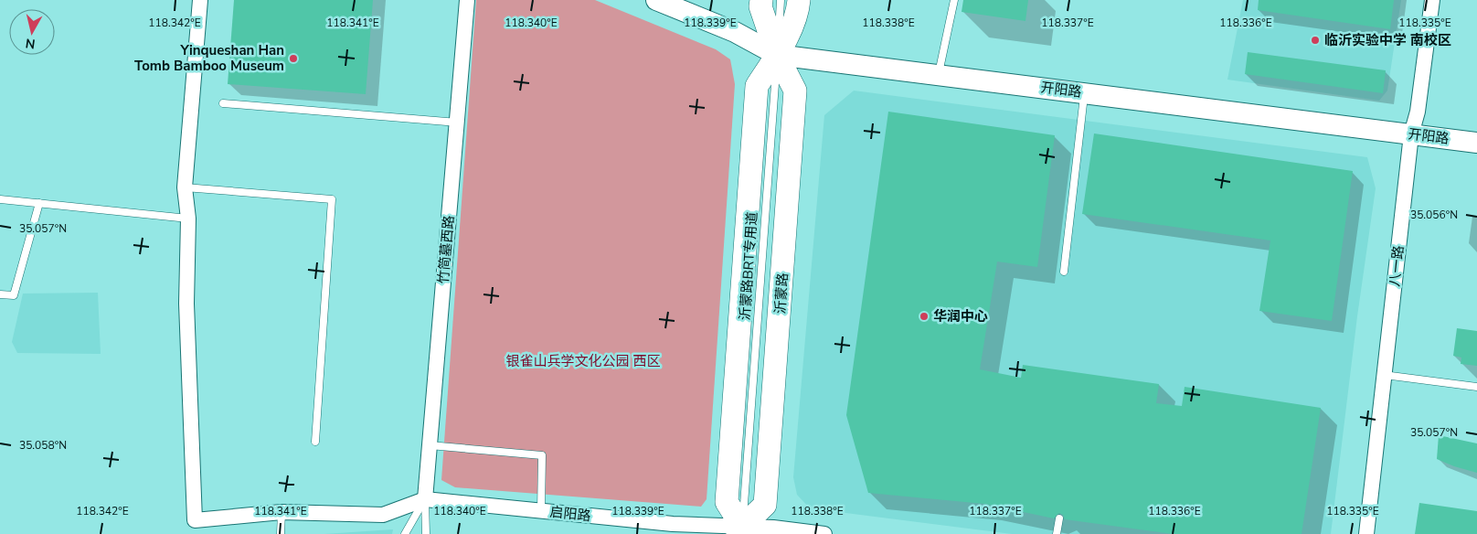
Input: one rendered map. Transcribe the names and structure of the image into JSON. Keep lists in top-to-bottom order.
{
  "streets": {
    "main road": ["沂蒙路"],
    "street": [
      "开阳路",
      "竹简墓西路",
      "八一路",
      "启阳路"
    ]
  },
  "crossings": [
    ["开阳路", "八一路"],
    ["开阳路", "沂蒙路"],
    ["竹简墓西路", "启阳路"],
    ["沂蒙路", "启阳路"]
  ],
  "parks": ["银雀山兵学文化公园 西区"],
  "places": ["临沂实验中学 南校区", "Yinqueshan Han Tomb Bamboo Museum", "华润中心"],
  "north": "bottom",
  "coordinates": [
    "118.342°E",
    "118.341°E",
    "118.340°E",
    "118.339°E",
    "118.338°E",
    "118.337°E",
    "118.336°E",
    "118.335°E",
    "35.056°N",
    "35.057°N",
    "35.058°N"
  ]
}
